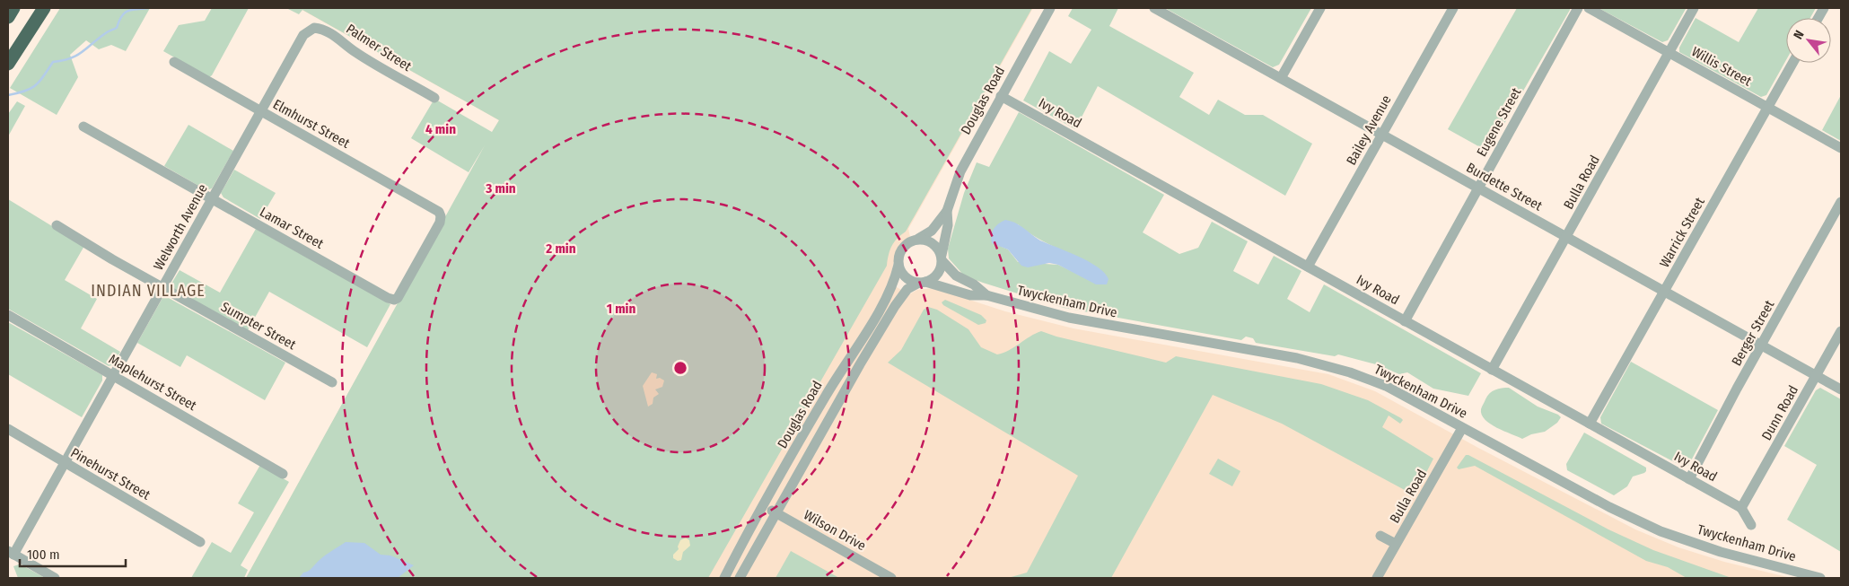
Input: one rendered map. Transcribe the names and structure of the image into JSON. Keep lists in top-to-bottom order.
{
  "streets": {
    "street": [
      "Palmer Street",
      "Willis Street",
      "Douglas Road",
      "Ivy Road",
      "Eugene Street",
      "Elmhurst Street",
      "Bailey Avenue",
      "Bulla Road",
      "Burdette Street",
      "Welworth Avenue",
      "Lamar Street",
      "Warrick Street",
      "Twyckenham Drive",
      "Sumpter Street",
      "Berger Street",
      "Maplehurst Street",
      "Dunn Road",
      "Pinehurst Street",
      "Wilson Drive"
    ]
  },
  "crossings": [
    ["Palmer Street", "Welworth Avenue"],
    ["Willis Street", "Bulla Road"],
    ["Willis Street", "Warrick Street"],
    ["Douglas Road", "Ivy Road"],
    ["Douglas Road", "Twyckenham Drive"],
    ["Douglas Road", "Wilson Drive"],
    ["Ivy Road", "Eugene Street"],
    ["Ivy Road", "Bailey Avenue"],
    ["Ivy Road", "Bulla Road"],
    ["Ivy Road", "Warrick Street"],
    ["Ivy Road", "Berger Street"],
    ["Ivy Road", "Dunn Road"],
    ["Eugene Street", "Burdette Street"],
    ["Elmhurst Street", "Welworth Avenue"],
    ["Elmhurst Street", "Lamar Street"],
    ["Bailey Avenue", "Burdette Street"],
    ["Bulla Road", "Burdette Street"],
    ["Bulla Road", "Twyckenham Drive"],
    ["Burdette Street", "Warrick Street"],
    ["Burdette Street", "Berger Street"],
    ["Burdette Street", "Dunn Road"],
    ["Welworth Avenue", "Lamar Street"],
    ["Welworth Avenue", "Sumpter Street"],
    ["Welworth Avenue", "Maplehurst Street"],
    ["Welworth Avenue", "Pinehurst Street"]
  ],
  "districts": ["INDIAN VILLAGE"],
  "scale_bar": "100 m",
  "north": "top left",
  "rings": [
    "4 min",
    "3 min",
    "2 min",
    "1 min"
  ]
}
